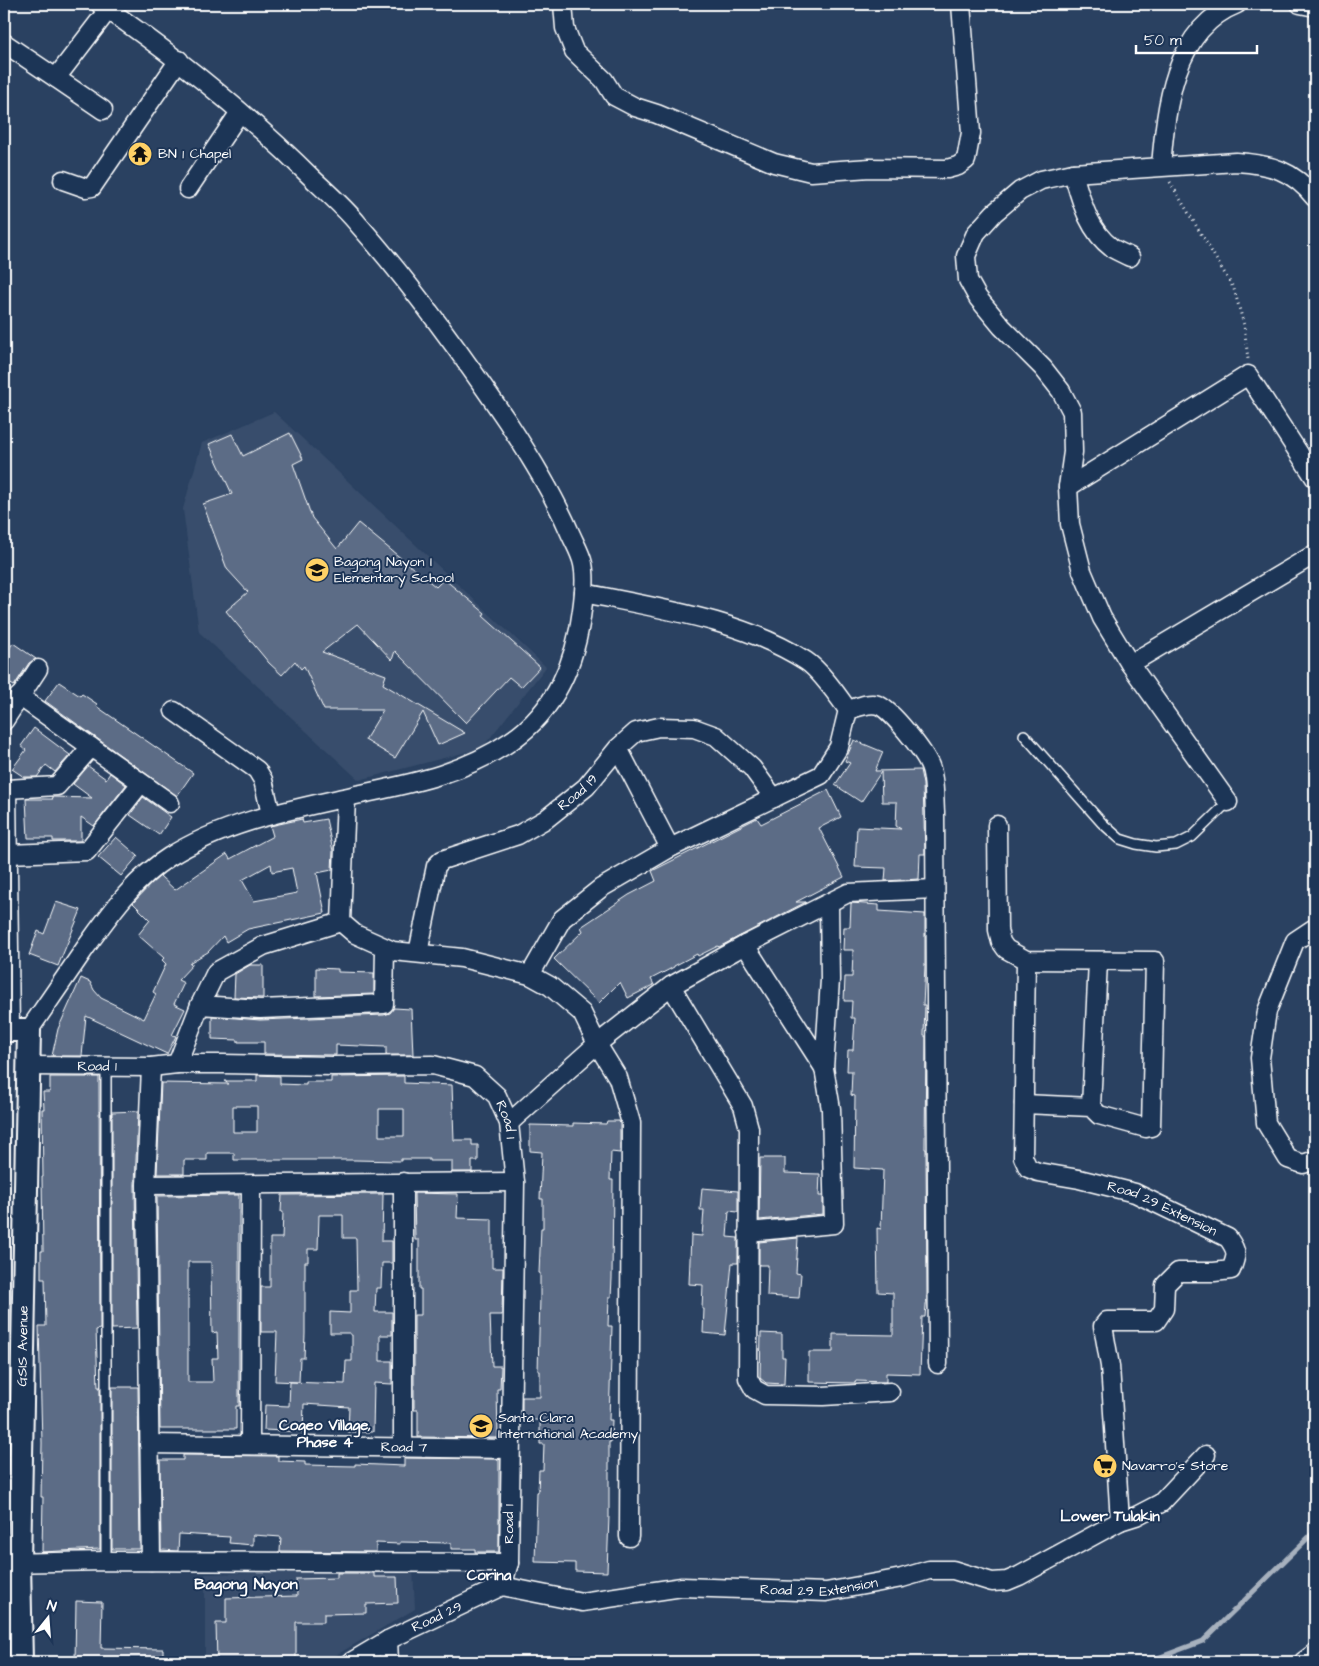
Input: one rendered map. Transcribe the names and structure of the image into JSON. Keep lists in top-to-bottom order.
{
  "streets": {
    "street": [
      "Road 19",
      "Road 1",
      "Road 29 Extension",
      "GSIS Avenue",
      "Road 7",
      "Road 29"
    ]
  },
  "crossings": [
    ["Road 1", "GSIS Avenue"],
    ["Road 1", "Road 7"],
    ["Road 29 Extension", "Road 29"]
  ],
  "districts": [
    "Cogeo Village, Phase 4",
    "Lower Tulakin",
    "Corina",
    "Bagong Nayon"
  ],
  "places": {
    "temple": ["BN 1 Chapel"],
    "school or university": ["Bagong Nayon I Elementary School", "Santa Clara International Academy"],
    "supermarket": ["Navarro's Store"]
  },
  "scale_bar": "50 m",
  "north": "top"
}
